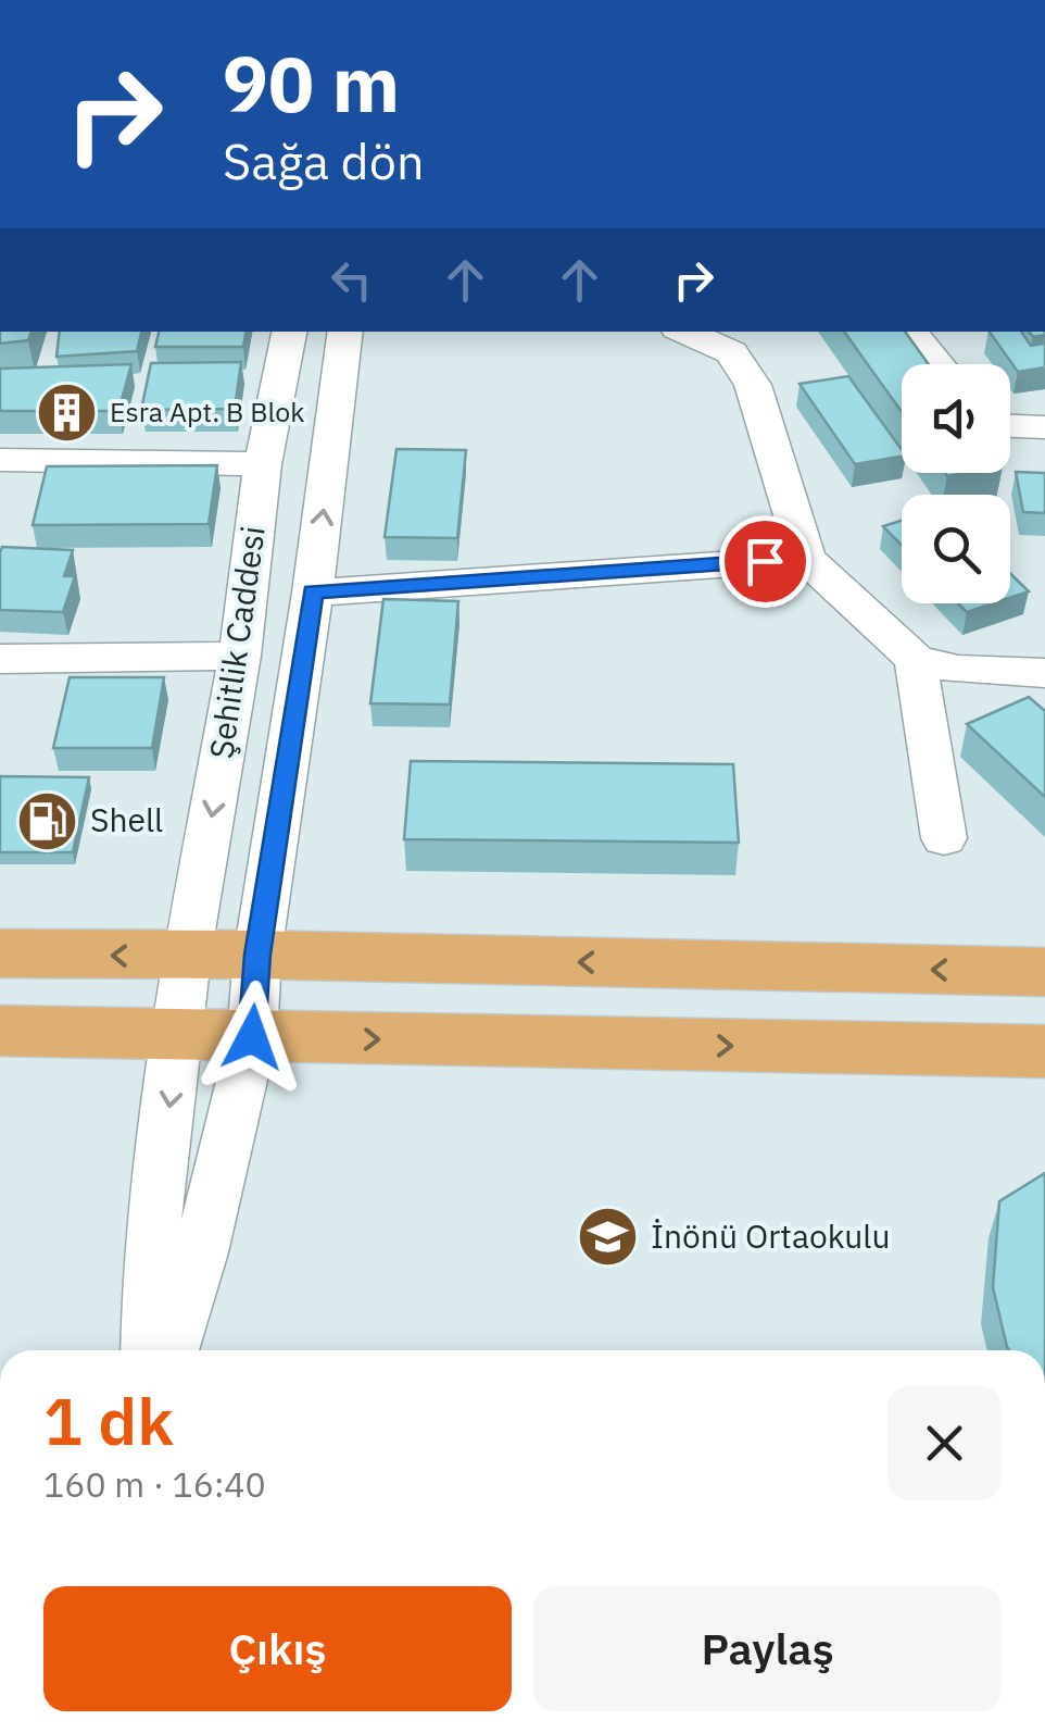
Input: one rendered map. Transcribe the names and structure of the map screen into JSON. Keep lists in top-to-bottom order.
{
  "streets": {
    "street": ["Şehitlik Caddesi"]
  },
  "places": {
    "building": ["Esra Apt. B Blok"],
    "fuel station": ["Shell"],
    "school or university": ["İnönü Ortaokulu"]
  },
  "page": {
    "turn": ["90 m", "Sağa dön"],
    "heading": ["1 dk", "160 m · 16:40"],
    "buttons": ["Çıkış", "Paylaş"]
  }
}
